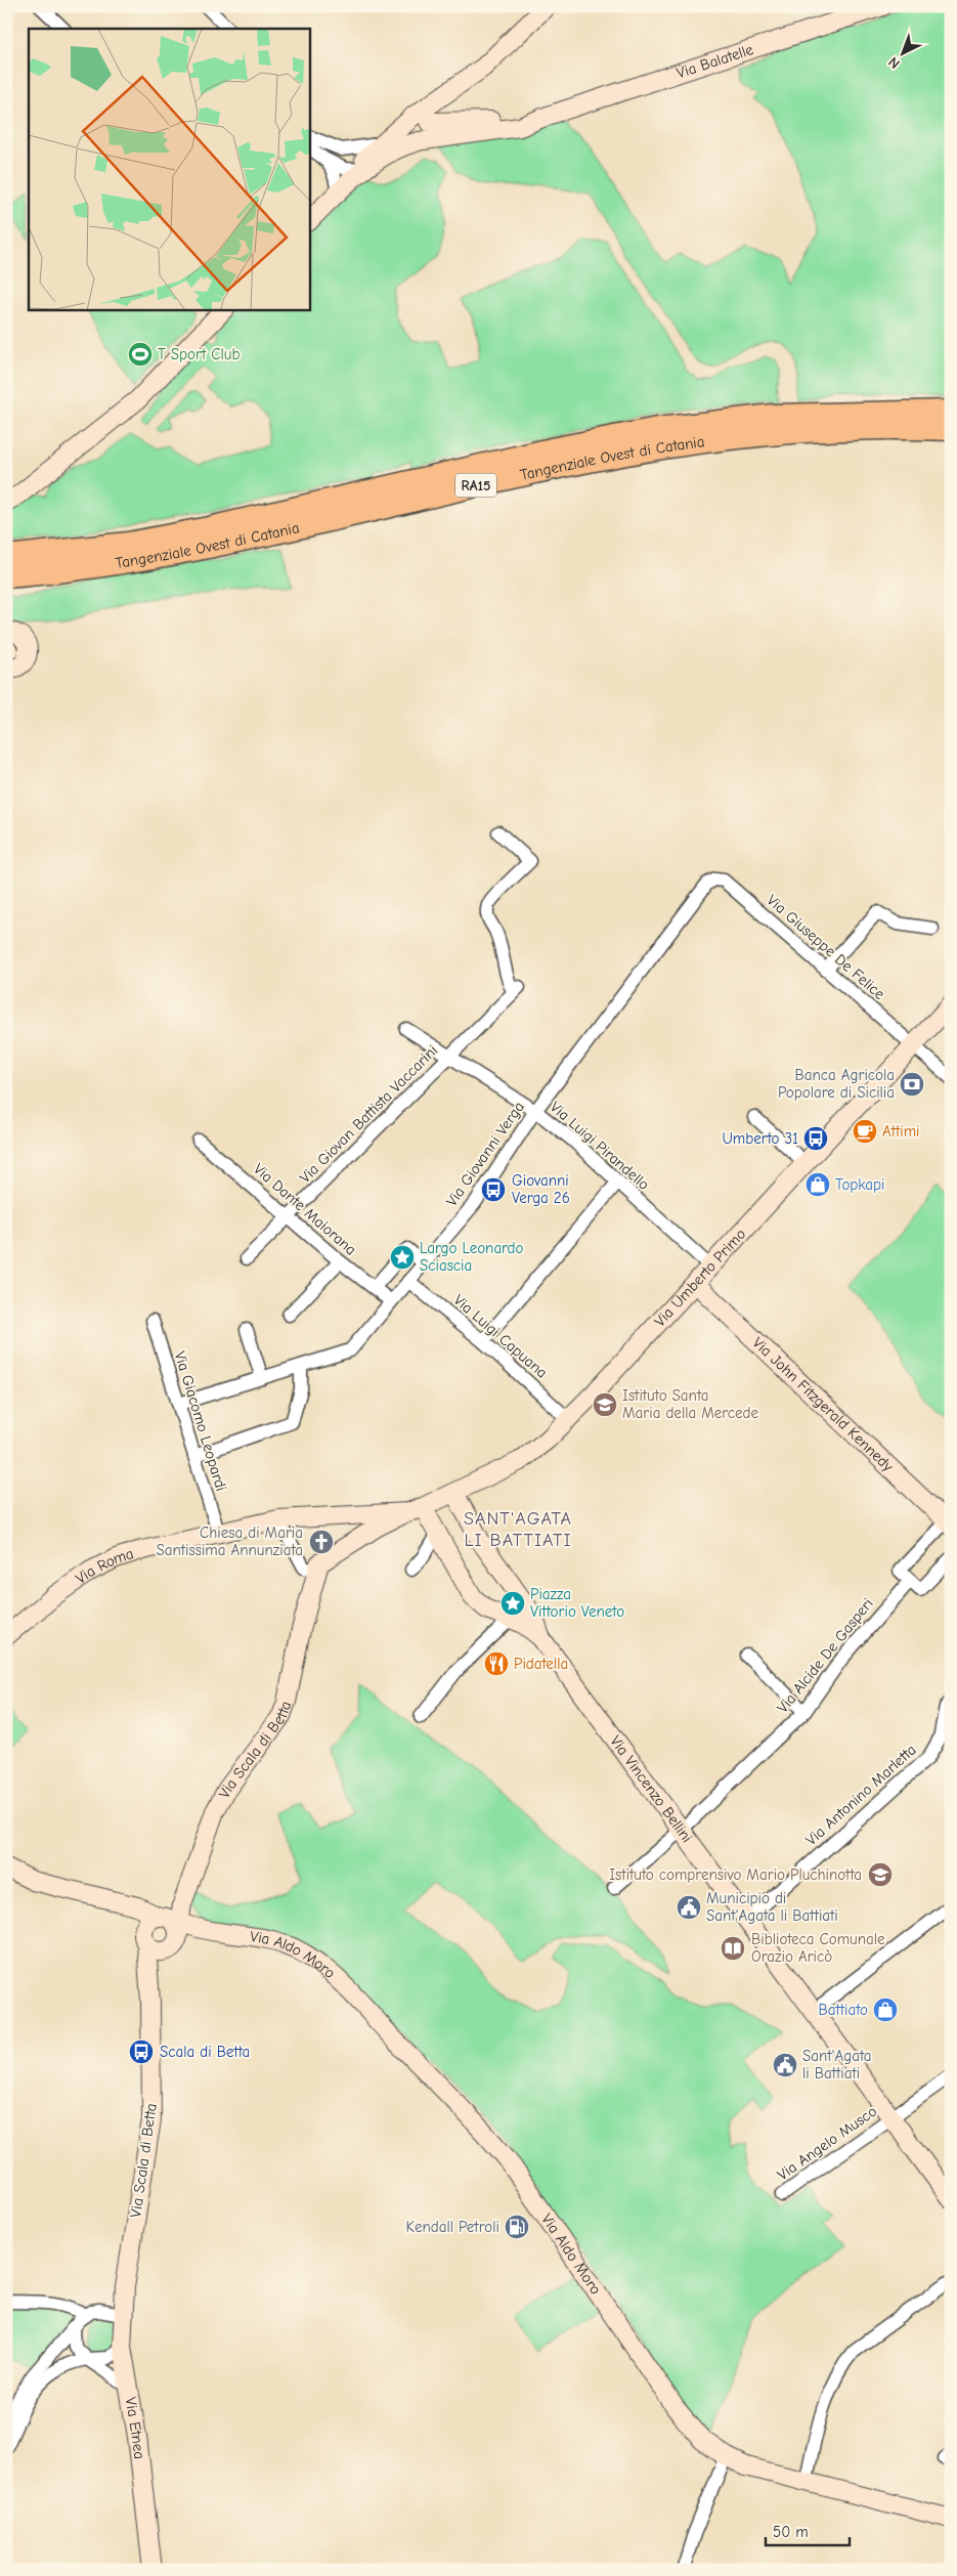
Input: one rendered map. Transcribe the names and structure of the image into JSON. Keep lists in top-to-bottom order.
{
  "streets": {
    "highway": ["Tangenziale Ovest di Catania", "RA15"],
    "main road": [
      "Via Balatelle",
      "Via Umberto Primo",
      "Via John Fitzgerald Kennedy",
      "Via Roma",
      "Via Scala di Betta",
      "Via Vincenzo Bellini",
      "Via Aldo Moro",
      "Via Etnea"
    ],
    "street": [
      "Via Giuseppe De Felice",
      "Via Giovan Battista Vaccarini",
      "Via Luigi Pirandello",
      "Via Giovanni Verga",
      "Via Dante Maiorana",
      "Via Luigi Capuana",
      "Via Giacomo Leopardi",
      "Via Alcide De Gasperi",
      "Via Antonino Marletta",
      "Via Angelo Musco"
    ]
  },
  "crossings": [
    ["Via Giuseppe De Felice", "Via Giovanni Verga"],
    ["Via Giuseppe De Felice", "Via Umberto Primo"],
    ["Via Giovan Battista Vaccarini", "Via Luigi Pirandello"],
    ["Via Giovan Battista Vaccarini", "Via Dante Maiorana"],
    ["Via Luigi Pirandello", "Via Giovanni Verga"],
    ["Via Luigi Pirandello", "Via Umberto Primo"],
    ["Via Giovanni Verga", "Via Dante Maiorana"],
    ["Via Giovanni Verga", "Via Luigi Capuana"],
    ["Via Giovanni Verga", "Via Giacomo Leopardi"],
    ["Via Umberto Primo", "Via Luigi Capuana"],
    ["Via Umberto Primo", "Via John Fitzgerald Kennedy"],
    ["Via Umberto Primo", "Via Roma"],
    ["Via Umberto Primo", "Via Scala di Betta"],
    ["Via Giacomo Leopardi", "Via Roma"],
    ["Via Alcide De Gasperi", "Via Vincenzo Bellini"],
    ["Via Scala di Betta", "Via Etnea"],
    ["Via Vincenzo Bellini", "Via Antonino Marletta"],
    ["Via Vincenzo Bellini", "Via Angelo Musco"]
  ],
  "districts": ["SANT'AGATA LI BATTIATI"],
  "places": {
    "sports": ["T Sport Club"],
    "bank": ["Banca Agricola Popolare di Sicilia"],
    "cafe": ["Attimi"],
    "bus stop": ["Umberto 31", "Giovanni Verga 26", "Scala di Betta"],
    "shop": ["Topkapi", "Battiato"],
    "place": ["Largo Leonardo Sciascia", "Piazza Vittorio Veneto"],
    "school or university": ["Istituto Santa Maria della Mercede", "Istituto comprensivo Mario Pluchinotta"],
    "church": ["Chiesa di Maria Santissima Annunziata"],
    "restaurant": ["Pidatella"],
    "public building": ["Municipio di Sant'Agata li Battiati", "Sant'Agata li Battiati"],
    "library": ["Biblioteca Comunale Orazio Aricò"],
    "fuel station": ["Kendall Petroli"]
  },
  "scale_bar": "50 m",
  "north": "bottom left"
}
